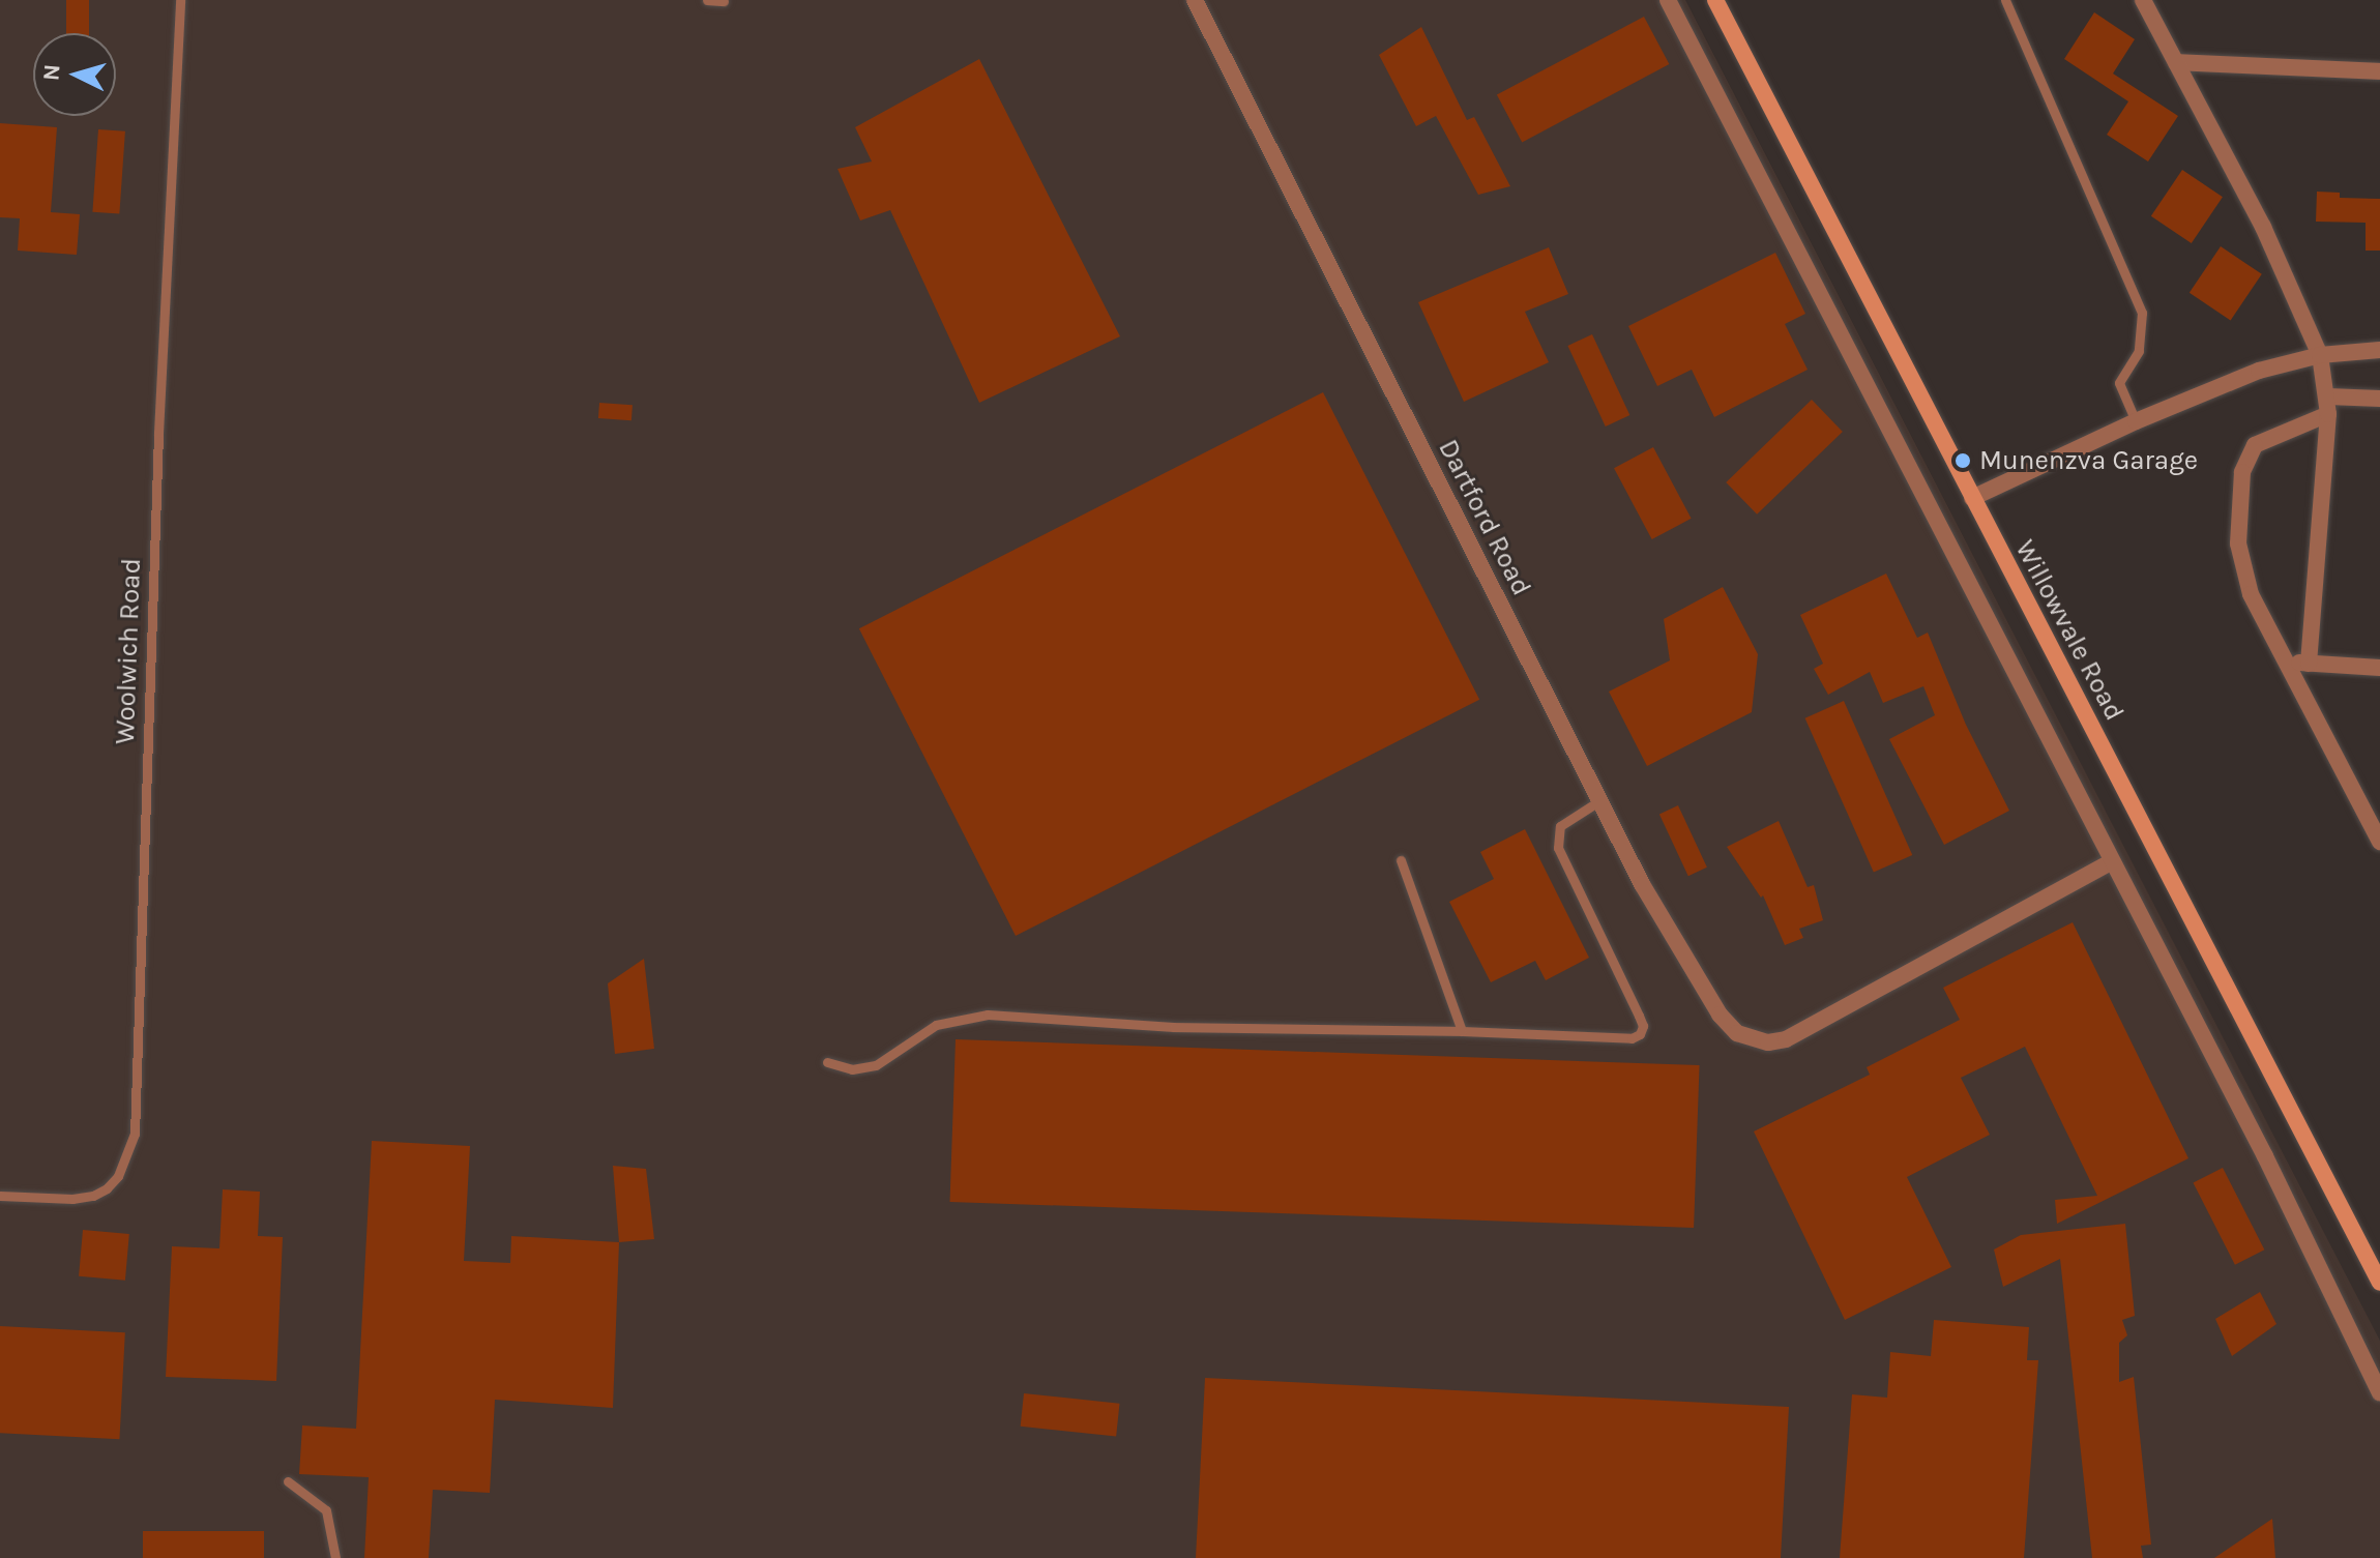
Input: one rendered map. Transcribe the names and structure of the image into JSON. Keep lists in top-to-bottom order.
{
  "streets": {
    "main road": ["Willowvale Road"],
    "street": ["Dartford Road"],
    "lane": ["Woolwich Road"]
  },
  "places": ["Munenzva Garage"],
  "north": "left"
}
